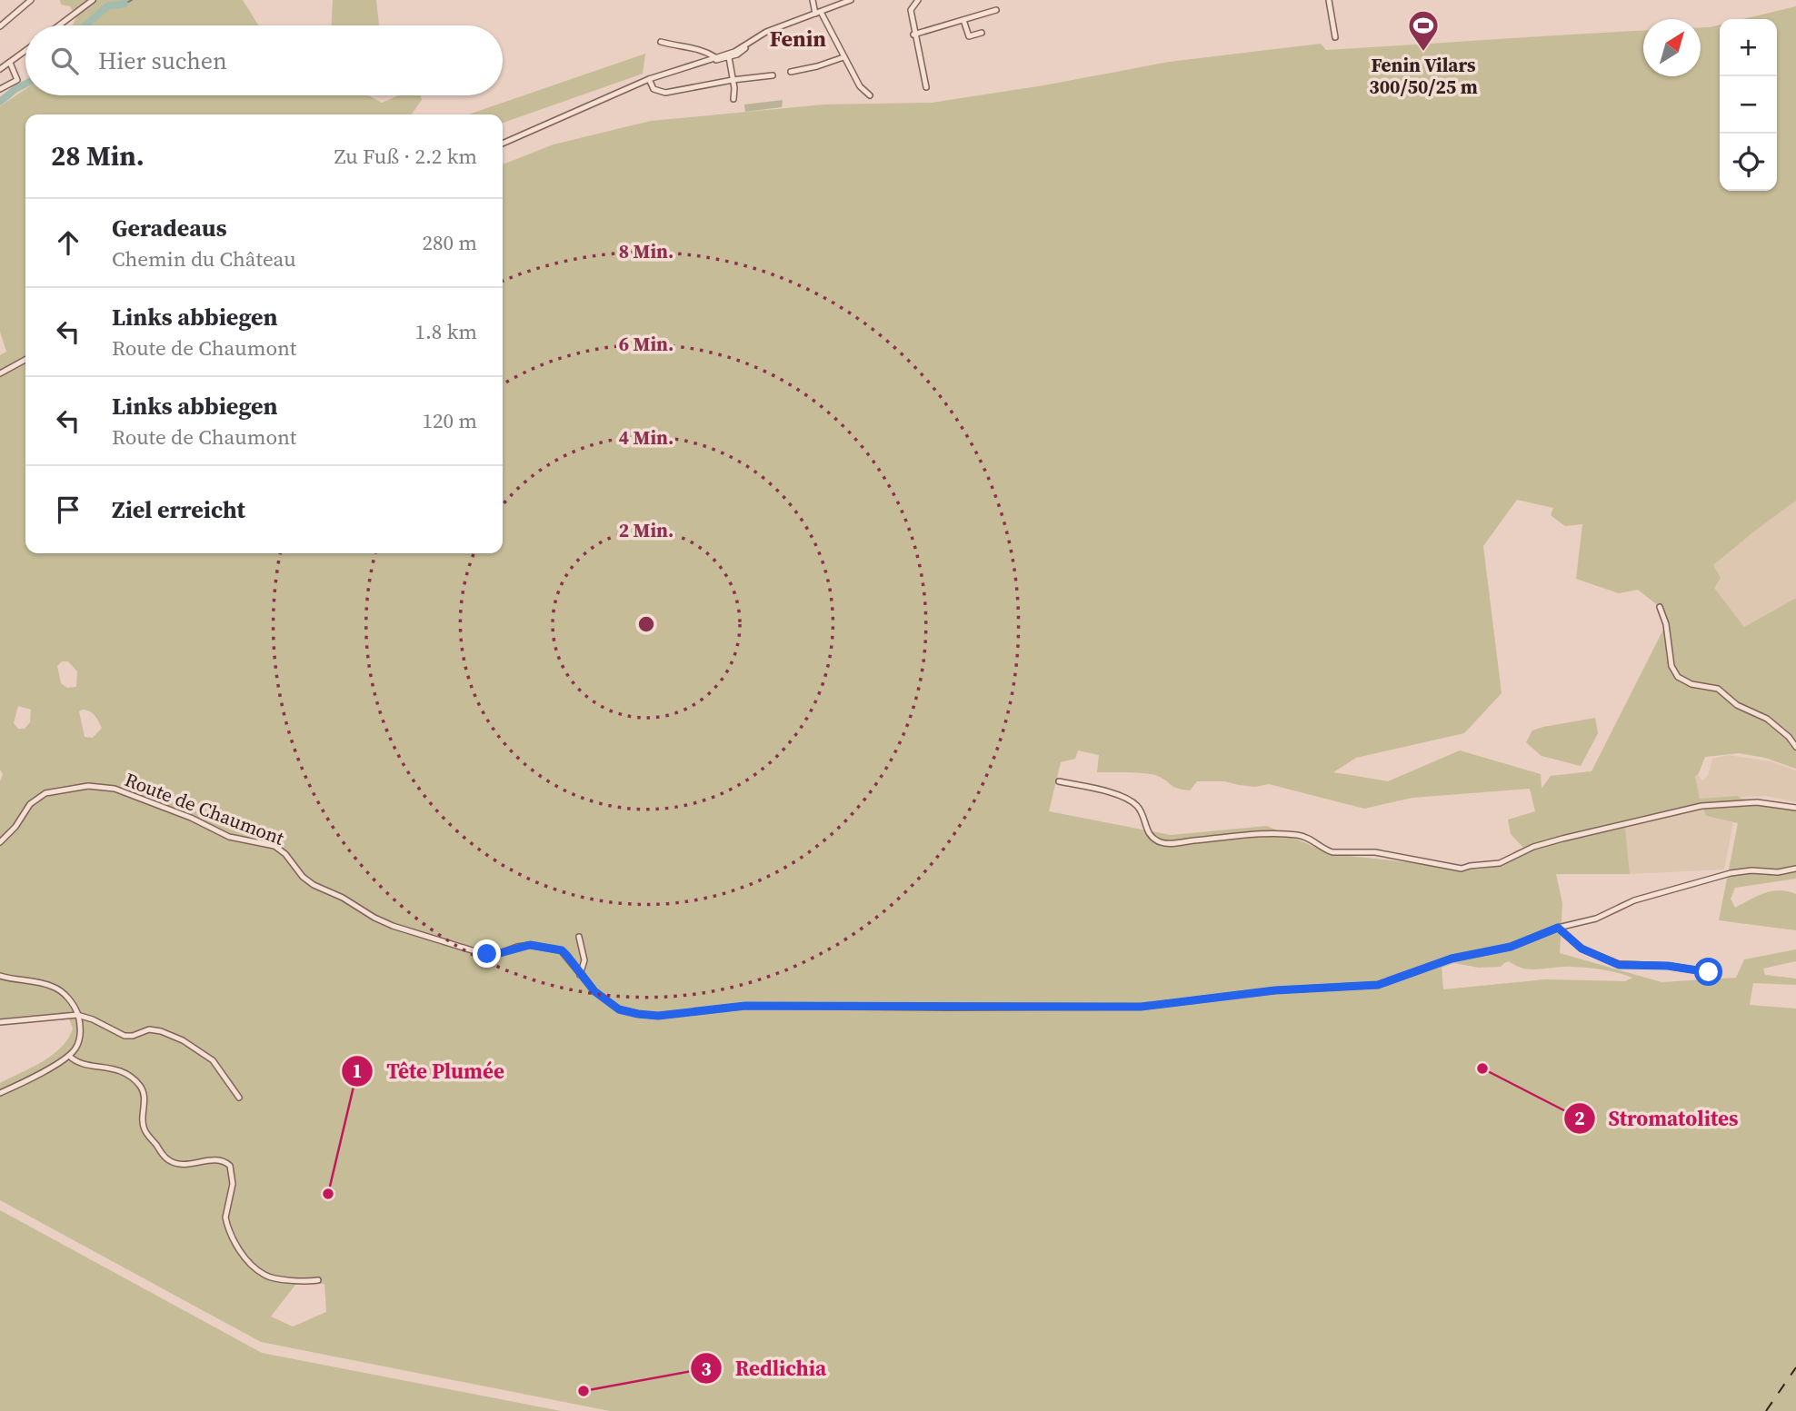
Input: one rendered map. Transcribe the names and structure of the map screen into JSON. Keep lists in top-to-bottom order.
{
  "streets": {
    "street": ["Route de Chaumont"]
  },
  "districts": ["Fenin"],
  "places": {
    "sports": ["Fenin Vilars 300/50/25 m"],
    "other": ["Stromatolites", "Tête Plumée", "Redlichia"]
  },
  "north": "top right",
  "page": {
    "map_buttons": ["+", "−"],
    "search": "Hier suchen",
    "heading": ["28 Min.", "Zu Fuß · 2.2 km"],
    "list": [
      ["Geradeaus", "Chemin du Château", "280 m"],
      ["Links abbiegen", "Route de Chaumont", "1.8 km"],
      ["Links abbiegen", "Route de Chaumont", "120 m"],
      "Ziel erreicht"
    ]
  },
  "rings": [
    "8 Min.",
    "6 Min.",
    "4 Min.",
    "2 Min."
  ]
}
